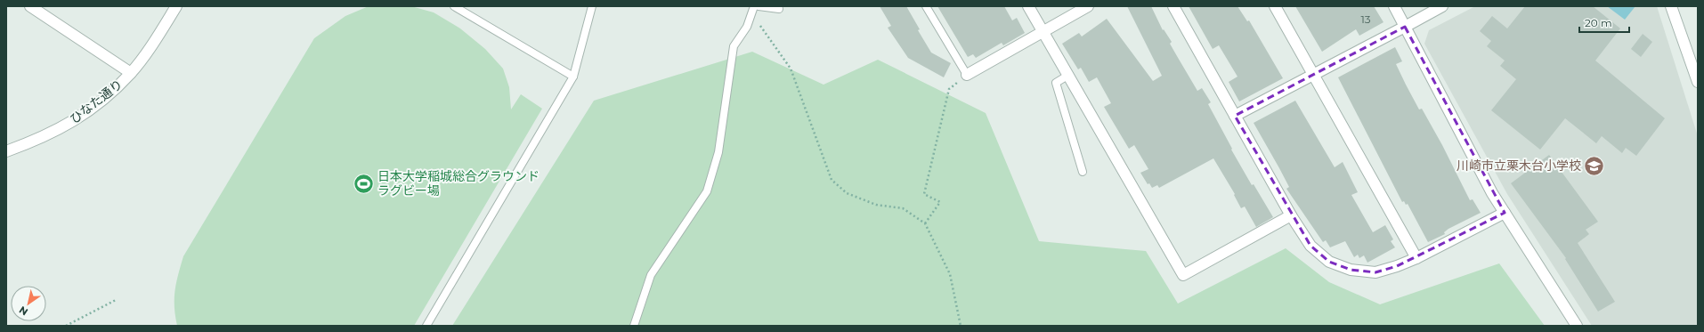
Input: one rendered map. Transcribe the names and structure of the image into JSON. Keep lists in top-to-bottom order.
{
  "streets": {
    "street": ["ひなた通り"]
  },
  "places": {
    "school or university": ["川崎市立栗木台小学校"],
    "sports": ["日本大学稲城総合グラウンド ラグビー場"]
  },
  "house_numbers": ["13"],
  "scale_bar": "20 m",
  "north": "bottom left"
}
